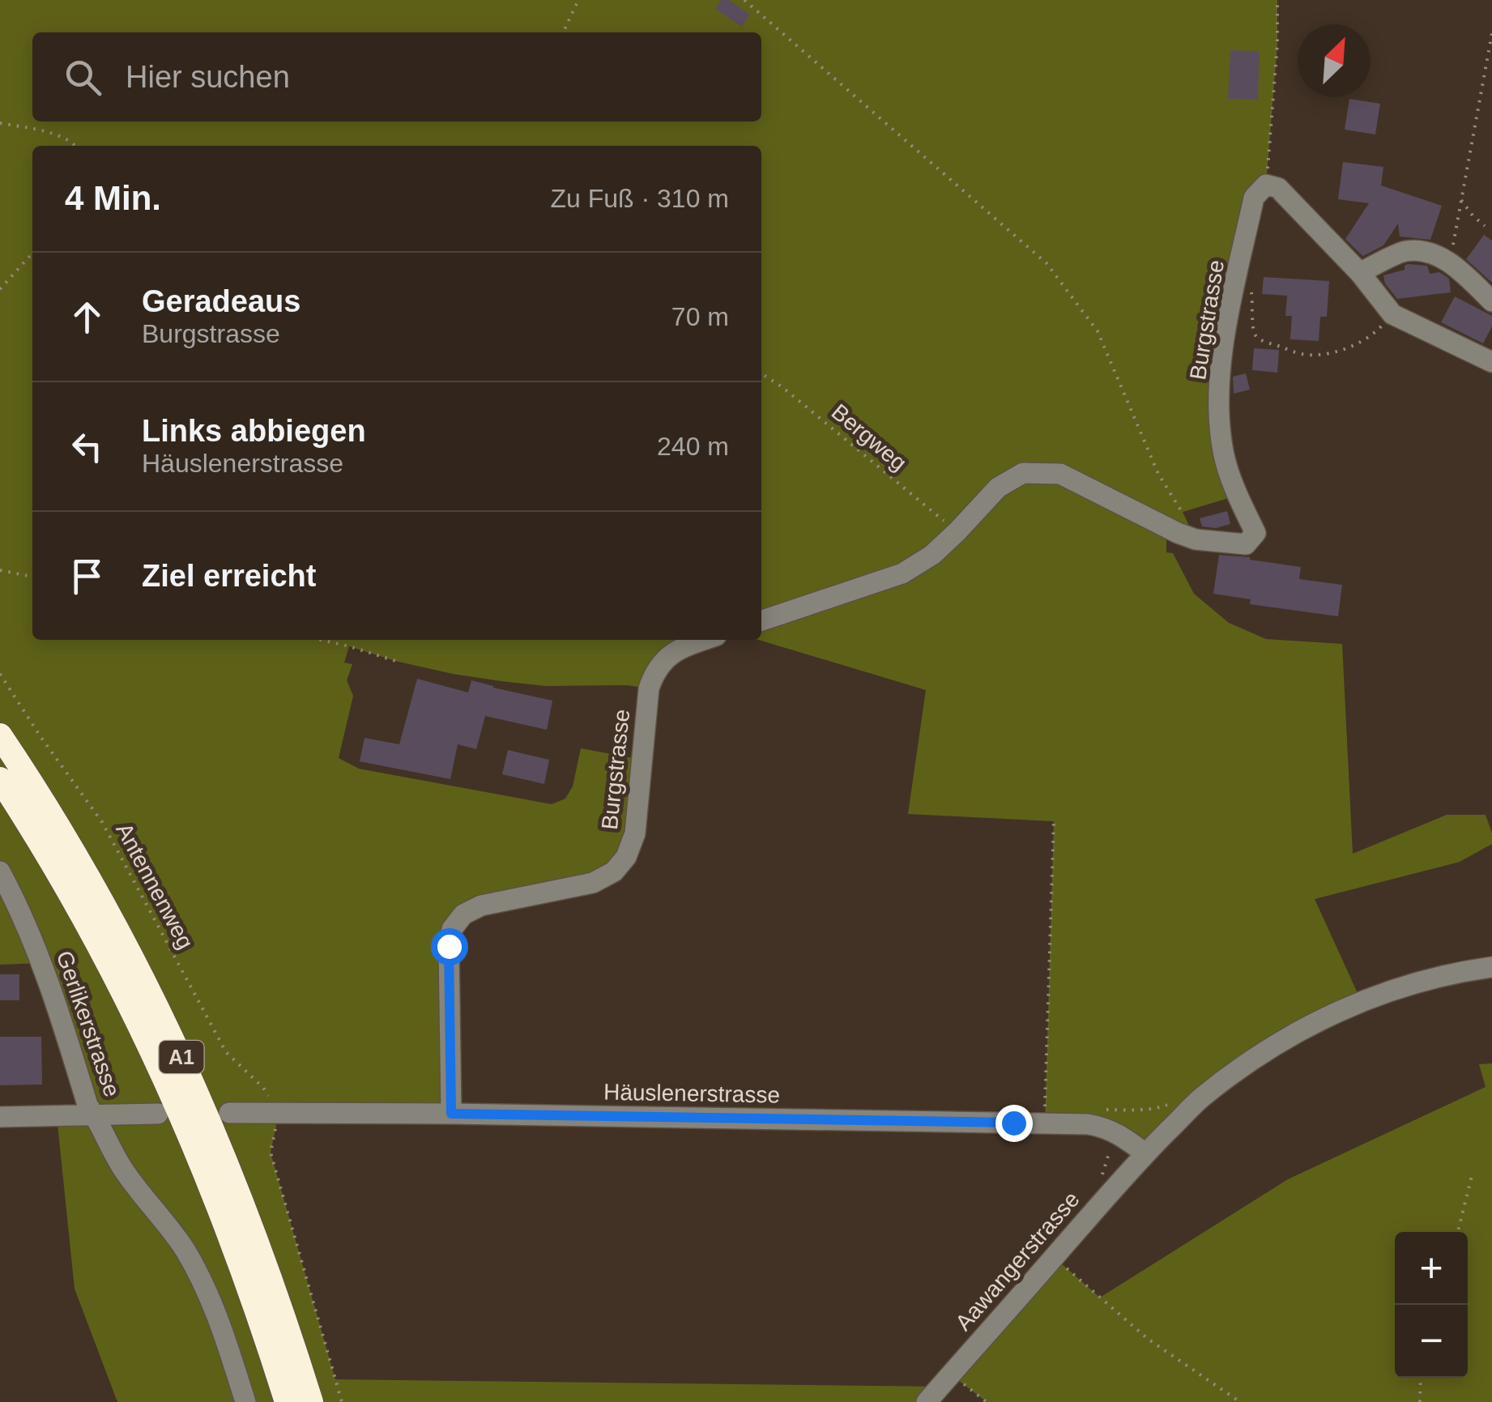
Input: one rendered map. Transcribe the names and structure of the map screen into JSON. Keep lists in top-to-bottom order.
{
  "streets": {
    "highway": ["A1"],
    "street": [
      "Burgstrasse",
      "Gerlikerstrasse",
      "Häuslenerstrasse",
      "Aawangerstrasse"
    ],
    "path": ["Bergweg", "Antennenweg"]
  },
  "crossings": [
    ["Burgstrasse", "Bergweg"],
    ["Burgstrasse", "Häuslenerstrasse"],
    ["Antennenweg", "Häuslenerstrasse"],
    ["Häuslenerstrasse", "Aawangerstrasse"]
  ],
  "north": "top right",
  "page": {
    "search": "Hier suchen",
    "heading": ["4 Min.", "Zu Fuß · 310 m"],
    "list": [
      ["Geradeaus", "Burgstrasse", "70 m"],
      ["Links abbiegen", "Häuslenerstrasse", "240 m"],
      "Ziel erreicht"
    ],
    "map_buttons": ["+", "−"]
  }
}
